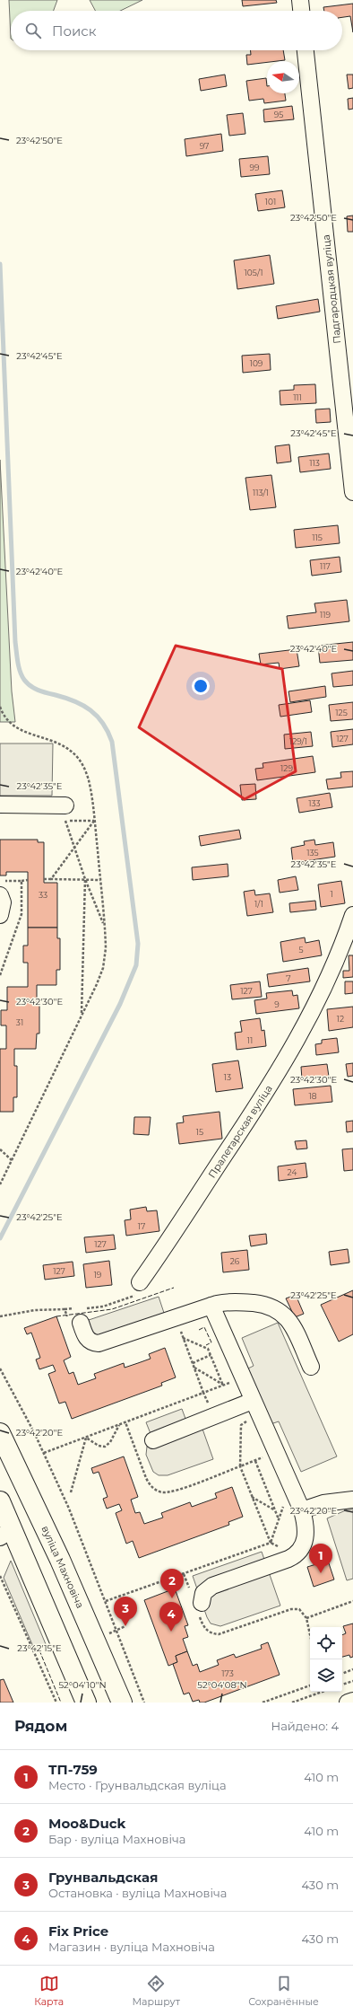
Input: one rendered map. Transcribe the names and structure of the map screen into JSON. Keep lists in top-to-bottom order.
{
  "streets": {
    "main road": ["вуліца Махновіча"],
    "street": ["Падгародцкая вуліца", "Пралетарская вуліца"]
  },
  "house_numbers": [
    "95",
    "97",
    "99",
    "101",
    "105/1",
    "109",
    "111",
    "113",
    "113/1",
    "115",
    "117",
    "119",
    "125",
    "127",
    "129/1",
    "129",
    "133",
    "135",
    "1",
    "33",
    "1/1",
    "5",
    "7",
    "127",
    "9",
    "12",
    "31",
    "11",
    "13",
    "18",
    "15",
    "24",
    "17",
    "127",
    "26",
    "127",
    "19",
    "173"
  ],
  "north": "left",
  "page": {
    "search": "Поиск",
    "pins": [
      "1",
      "2",
      "3",
      "4"
    ],
    "heading": ["Рядом", "Найдено: 4"],
    "list": [
      {
        "mark": "1",
        "name": "ТП-759",
        "note": "Место · Грунвальдская вуліца",
        "value": "410 m"
      },
      {
        "mark": "2",
        "name": "Моо&Duck",
        "note": "Бар · вуліца Махновіча",
        "value": "410 m"
      },
      {
        "mark": "3",
        "name": "Грунвальдская",
        "note": "Остановка · вуліца Махновіча",
        "value": "430 m"
      },
      {
        "mark": "4",
        "name": "Fix Price",
        "note": "Магазин · вуліца Махновіча",
        "value": "430 m"
      }
    ],
    "nav": ["Карта", "Маршрут", "Сохранённые"]
  },
  "coordinates": [
    "23°42'50\"E",
    "23°42'45\"E",
    "23°42'40\"E",
    "23°42'35\"E",
    "23°42'30\"E",
    "23°42'25\"E",
    "23°42'20\"E",
    "23°42'15\"E",
    "52°04'10\"N",
    "52°04'08\"N"
  ]
}
